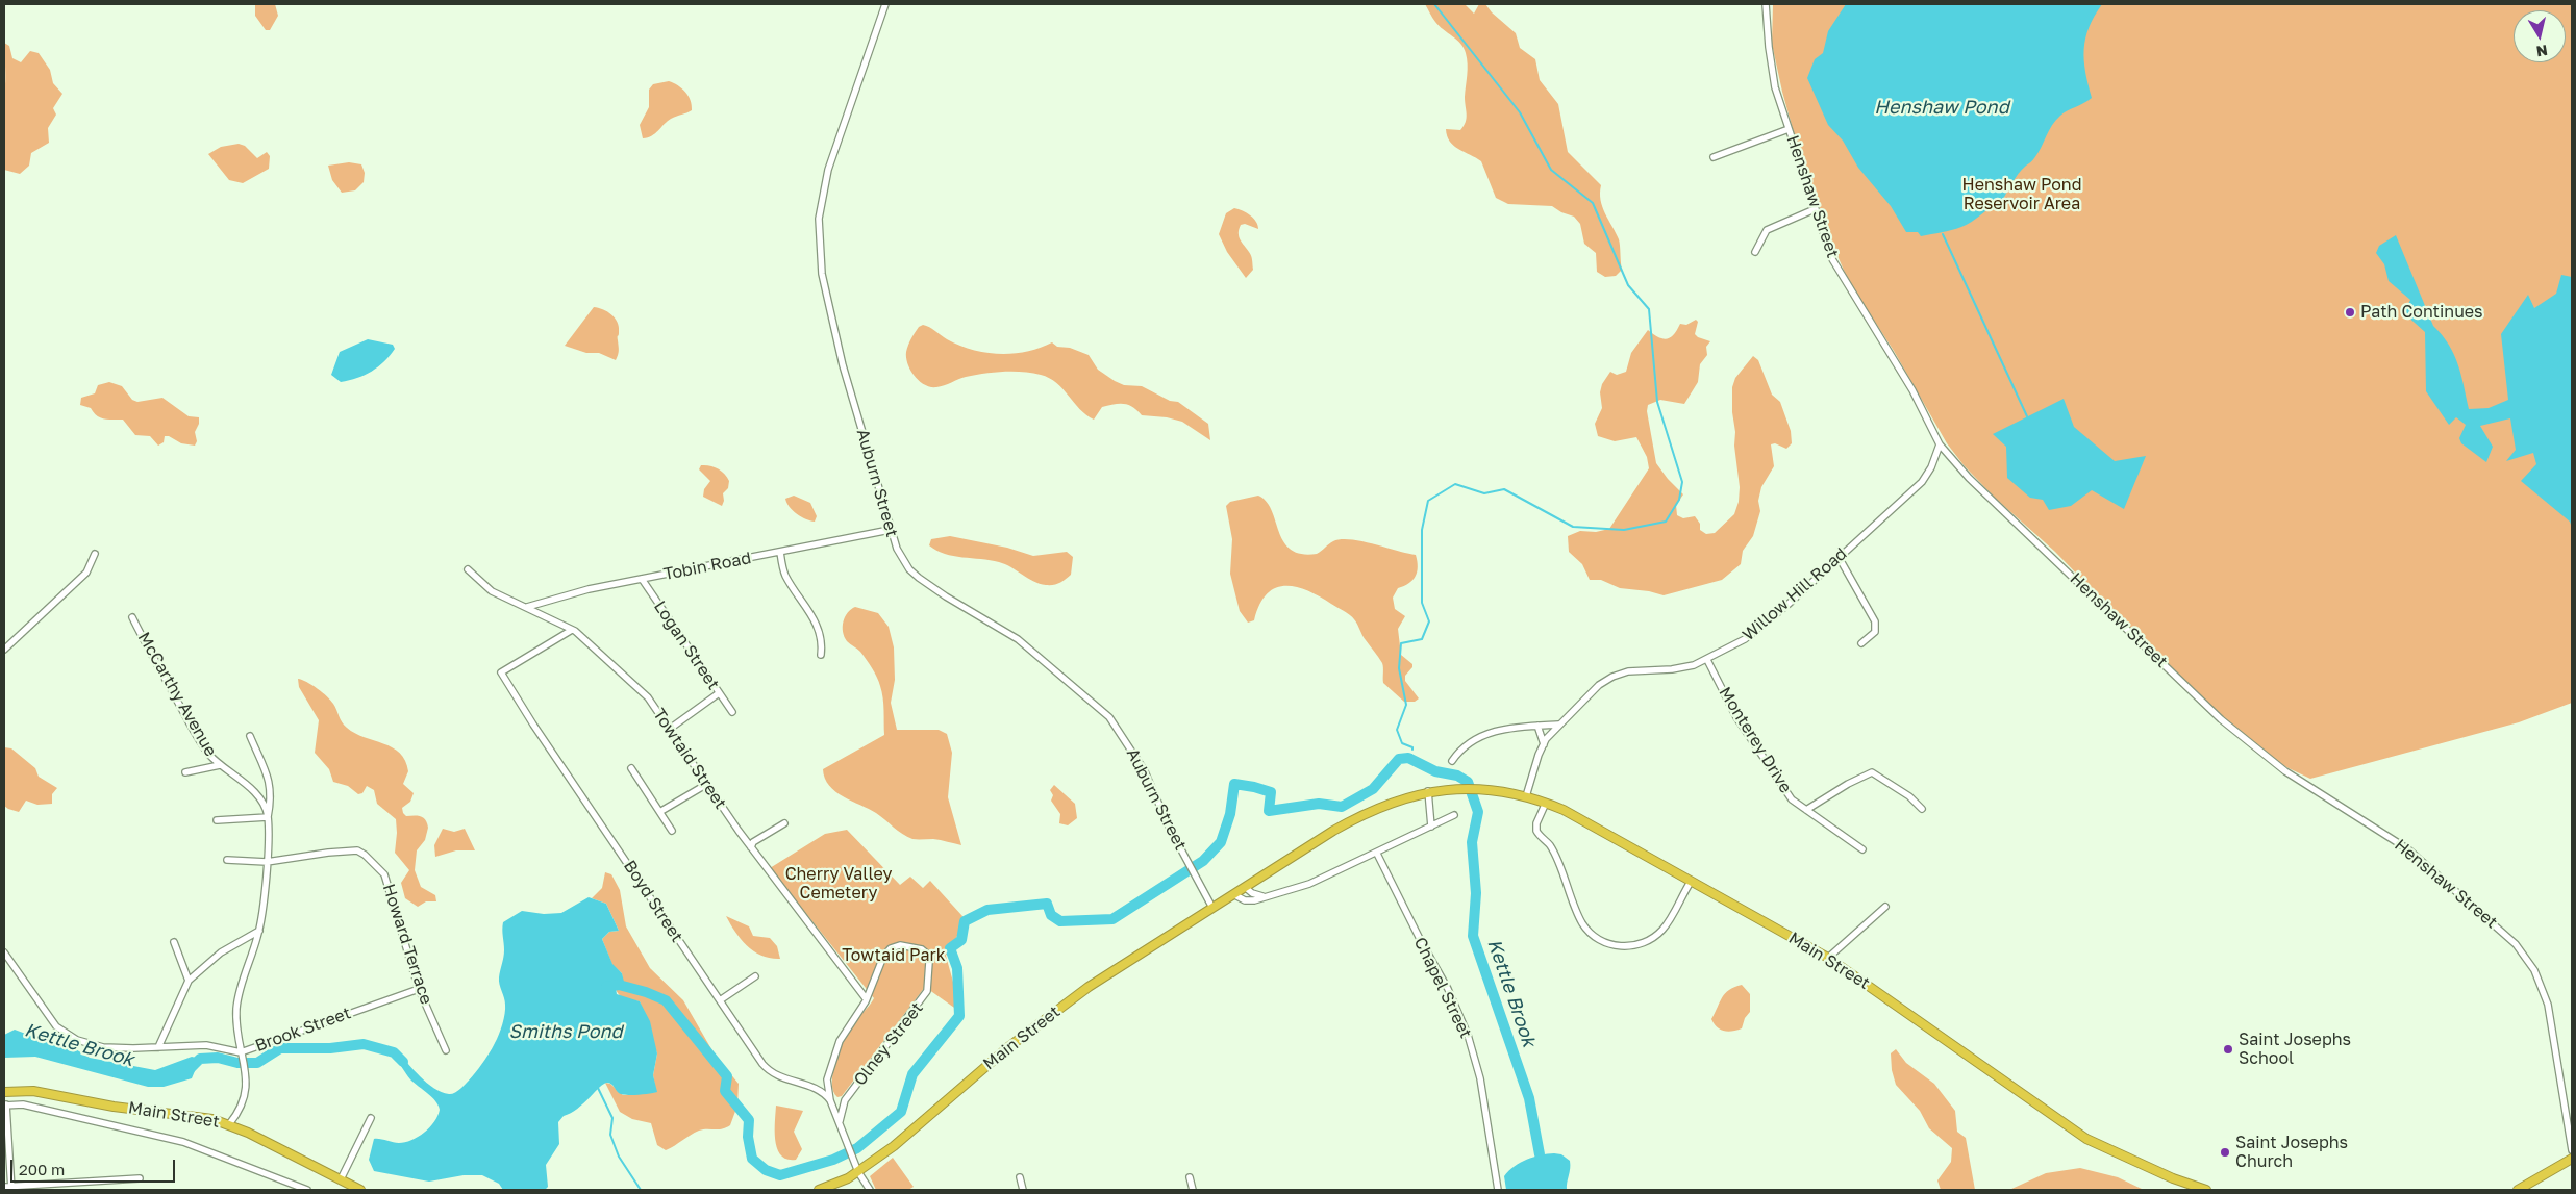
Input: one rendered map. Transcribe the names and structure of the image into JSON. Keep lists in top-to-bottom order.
{
  "streets": {
    "highway": ["Main Street"],
    "street": [
      "Henshaw Street",
      "Auburn Street",
      "Tobin Road",
      "Willow Hill Road",
      "Logan Street",
      "McCarthy Avenue",
      "Monterey Drive",
      "Towtaid Street",
      "Boyd Street",
      "Howard Terrace",
      "Chapel Street",
      "Brook Street",
      "Olney Street"
    ]
  },
  "crossings": [
    ["Henshaw Street", "Willow Hill Road"],
    ["Auburn Street", "Tobin Road"],
    ["Auburn Street", "Main Street"],
    ["Tobin Road", "Logan Street"],
    ["Tobin Road", "Towtaid Street"],
    ["Willow Hill Road", "Monterey Drive"],
    ["Willow Hill Road", "Main Street"],
    ["McCarthy Avenue", "Howard Terrace"],
    ["McCarthy Avenue", "Brook Street"],
    ["Towtaid Street", "Boyd Street"],
    ["Towtaid Street", "Olney Street"],
    ["Boyd Street", "Olney Street"],
    ["Howard Terrace", "Brook Street"]
  ],
  "water": ["Henshaw Pond", "Kettle Brook", "Smiths Pond"],
  "parks": ["Henshaw Pond Reservoir Area", "Cherry Valley Cemetery", "Towtaid Park"],
  "places": ["Path Continues", "Saint Josephs School", "Saint Josephs Church"],
  "scale_bar": "200 m",
  "north": "bottom"
}
